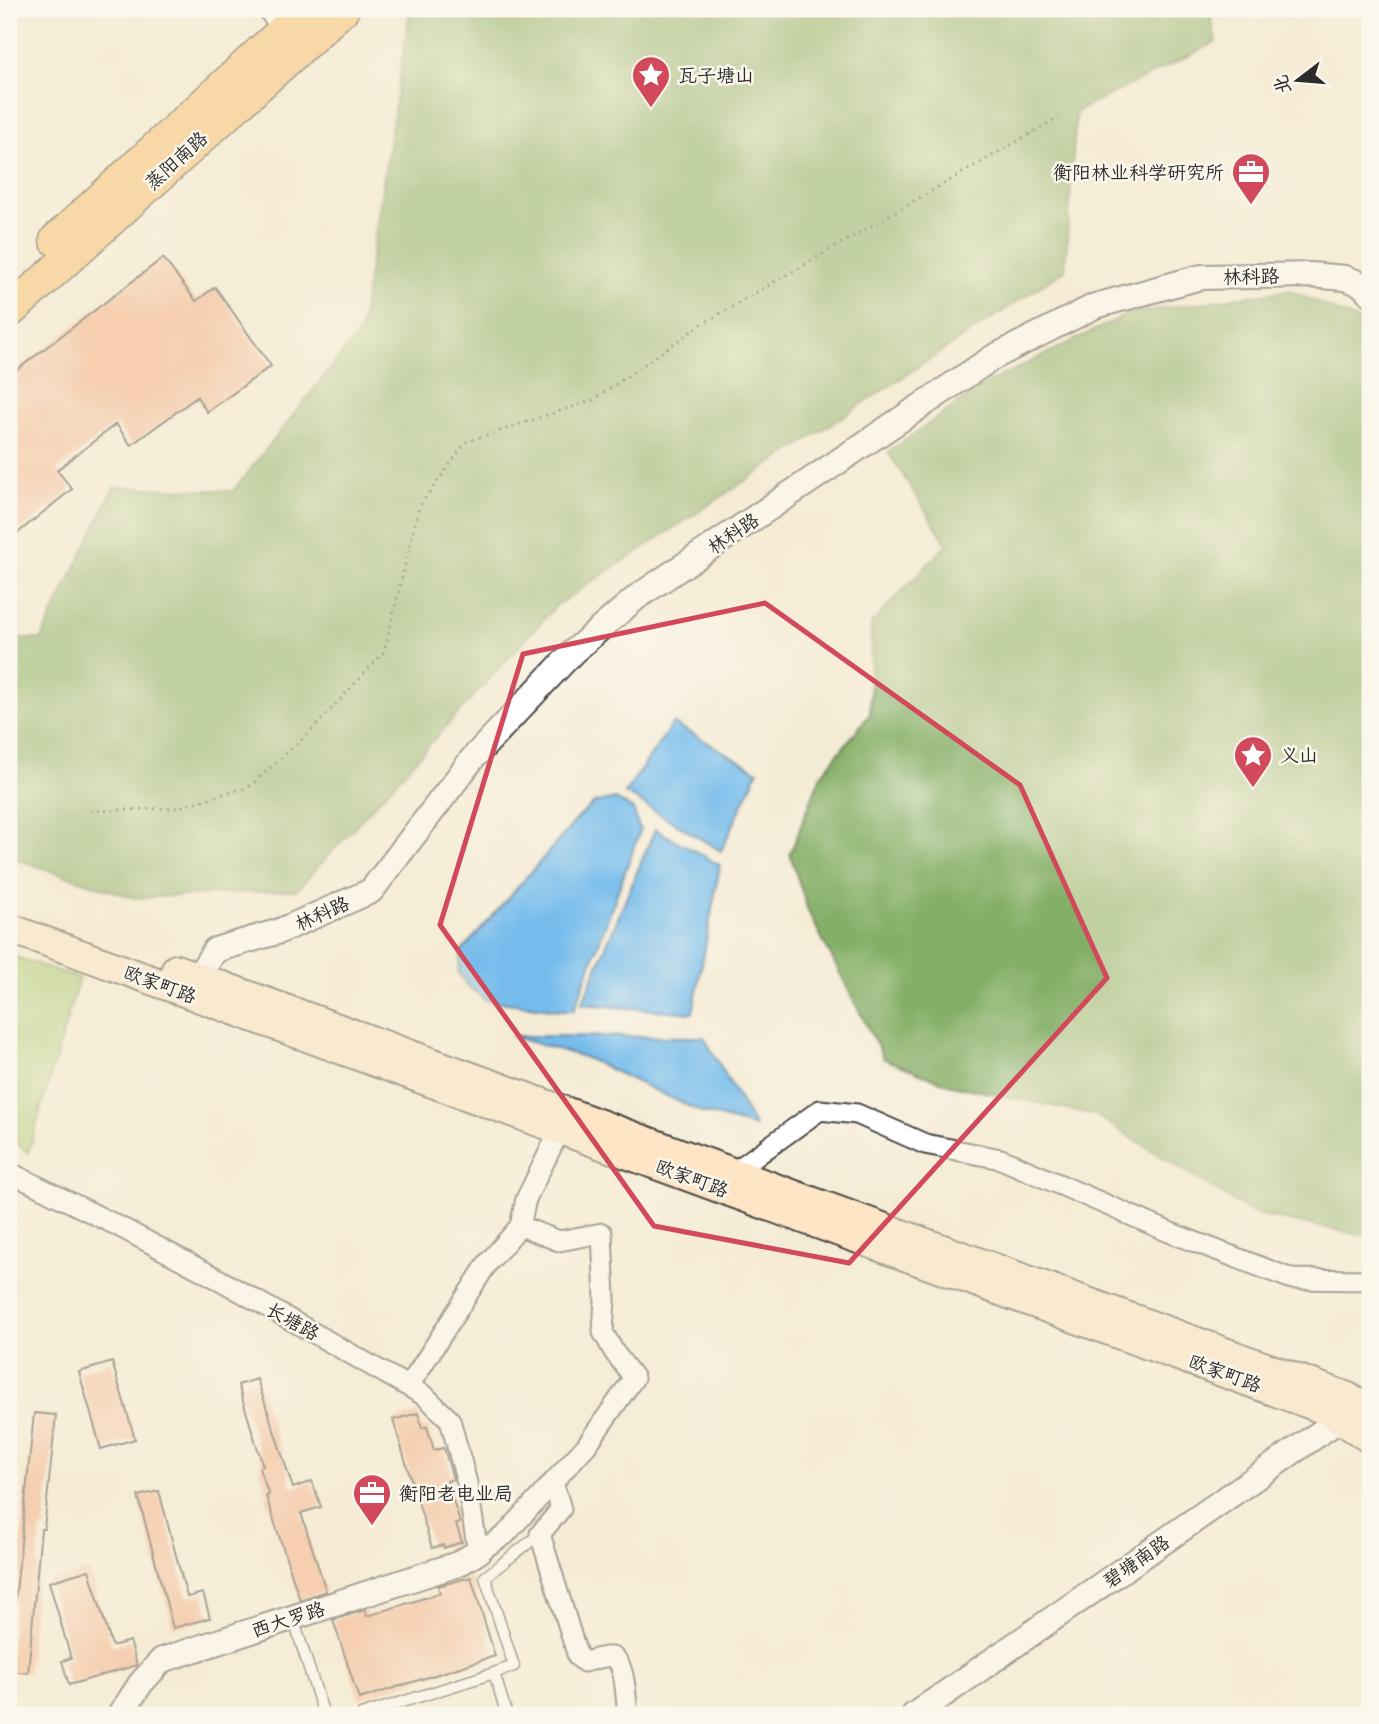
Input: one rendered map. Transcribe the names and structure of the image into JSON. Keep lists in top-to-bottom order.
{
  "streets": {
    "main road": ["蒸阳南路", "欧家町路"],
    "street": [
      "林科路",
      "长塘路",
      "碧塘南路",
      "西大罗路"
    ]
  },
  "crossings": [
    ["林科路", "欧家町路"],
    ["欧家町路", "碧塘南路"],
    ["长塘路", "西大罗路"]
  ],
  "places": {
    "place": ["瓦子塘山", "义山"],
    "office": ["衡阳林业科学研究所", "衡阳老电业局"]
  },
  "north": "left"
}
